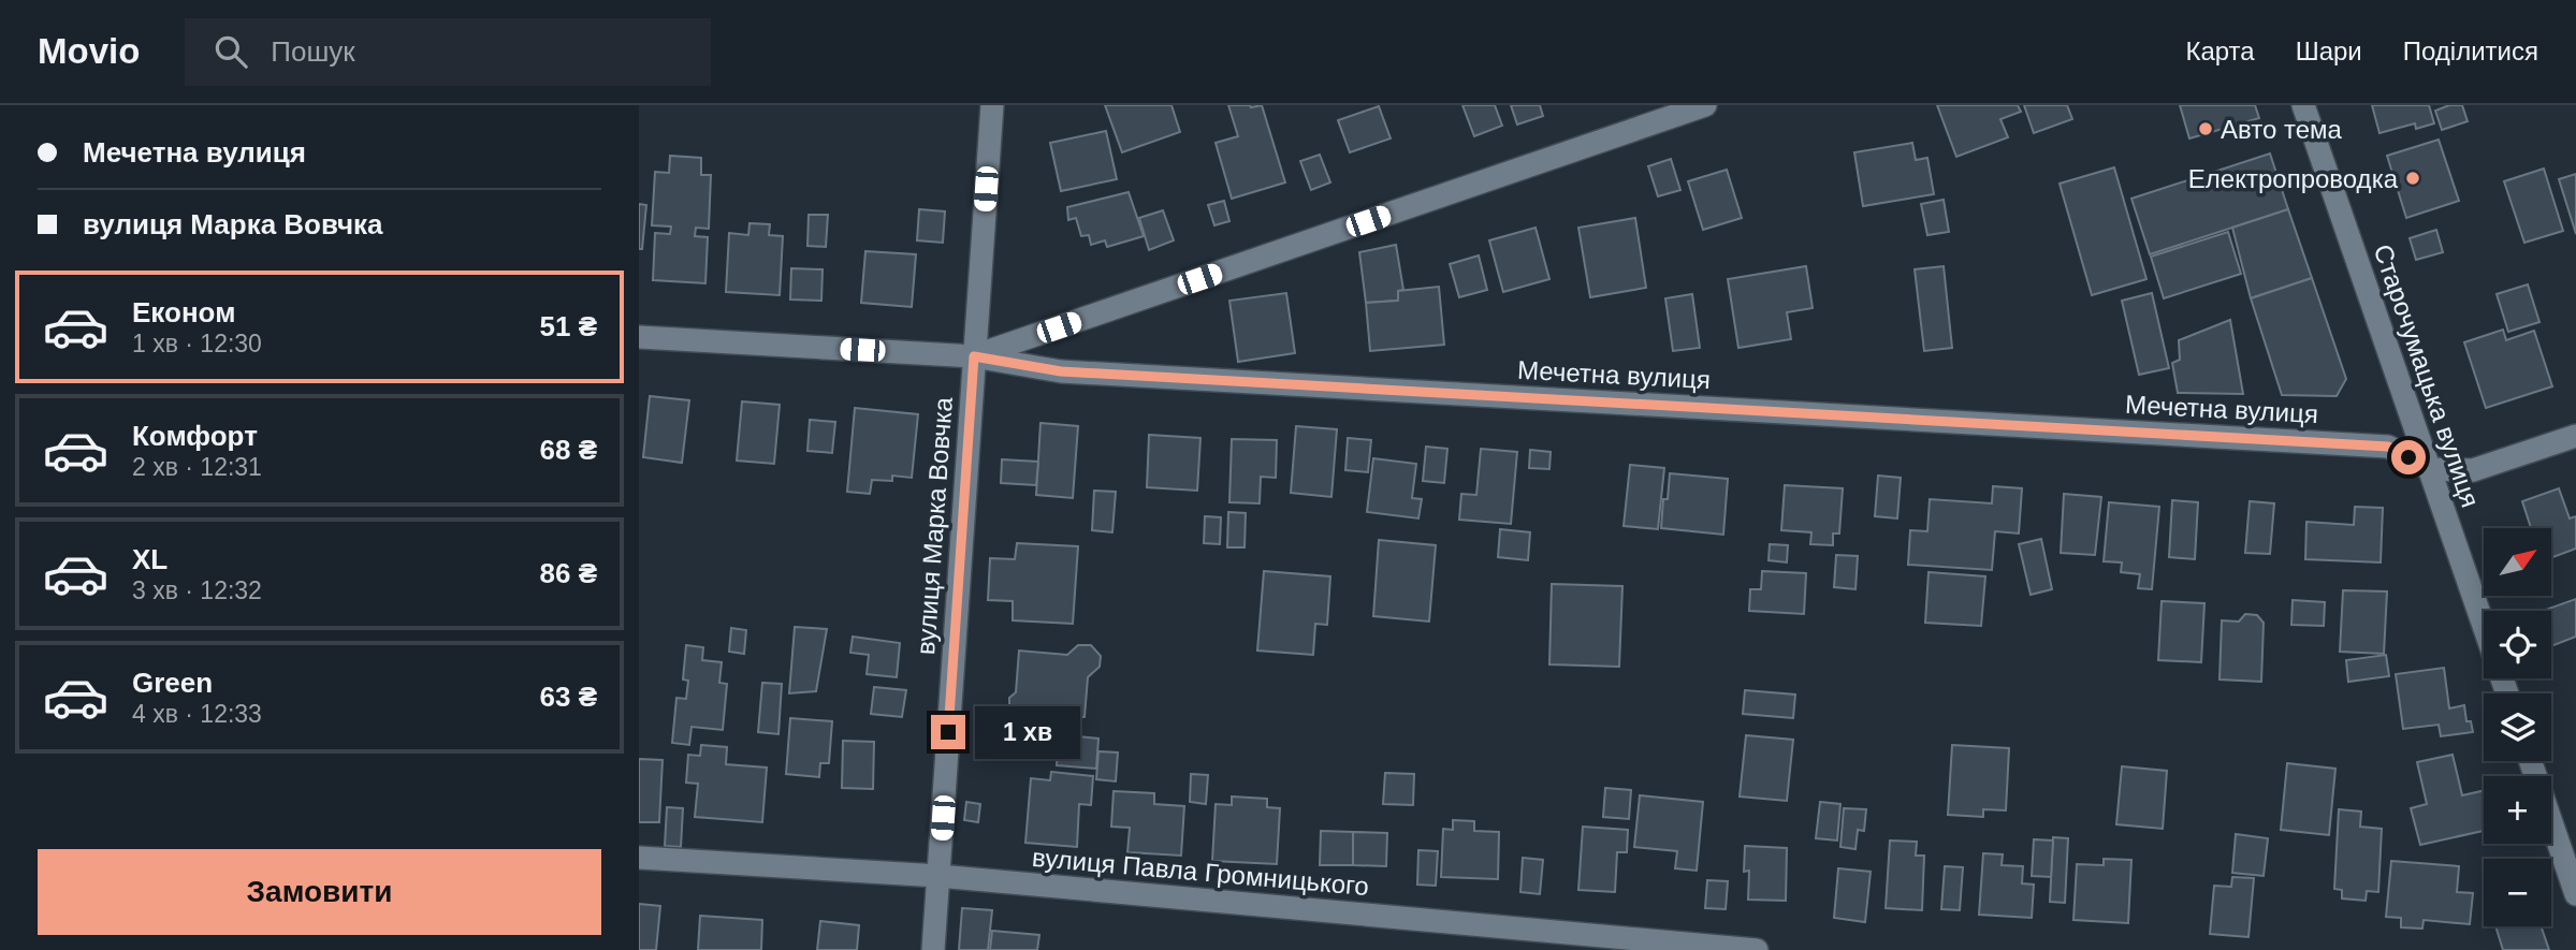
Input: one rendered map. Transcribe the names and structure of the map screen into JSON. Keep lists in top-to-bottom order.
{
  "streets": {
    "street": [
      "Мечетна вулиця",
      "Старочумацька вулиця",
      "вулиця Марка Вовчка",
      "вулиця Павла Громницького"
    ]
  },
  "crossings": [
    ["Мечетна вулиця", "Старочумацька вулиця"],
    ["Мечетна вулиця", "вулиця Марка Вовчка"],
    ["вулиця Марка Вовчка", "вулиця Павла Громницького"]
  ],
  "places": ["Авто тема", "Електропроводка"],
  "north": "top right",
  "page": {
    "header": "Movio",
    "search": "Пошук",
    "nav": ["Карта", "Шари", "Поділитися"],
    "banner": ["Мечетна вулиця", "вулиця Марка Вовчка"],
    "list": [
      {
        "name": "Економ",
        "note": "1 хв · 12:30",
        "value": "51 ₴"
      },
      {
        "name": "Комфорт",
        "note": "2 хв · 12:31",
        "value": "68 ₴"
      },
      {
        "name": "XL",
        "note": "3 хв · 12:32",
        "value": "86 ₴"
      },
      {
        "name": "Green",
        "note": "4 хв · 12:33",
        "value": "63 ₴"
      }
    ],
    "map_buttons": ["+", "−"],
    "bubble": "1 хв",
    "buttons": "Замовити"
  }
}
